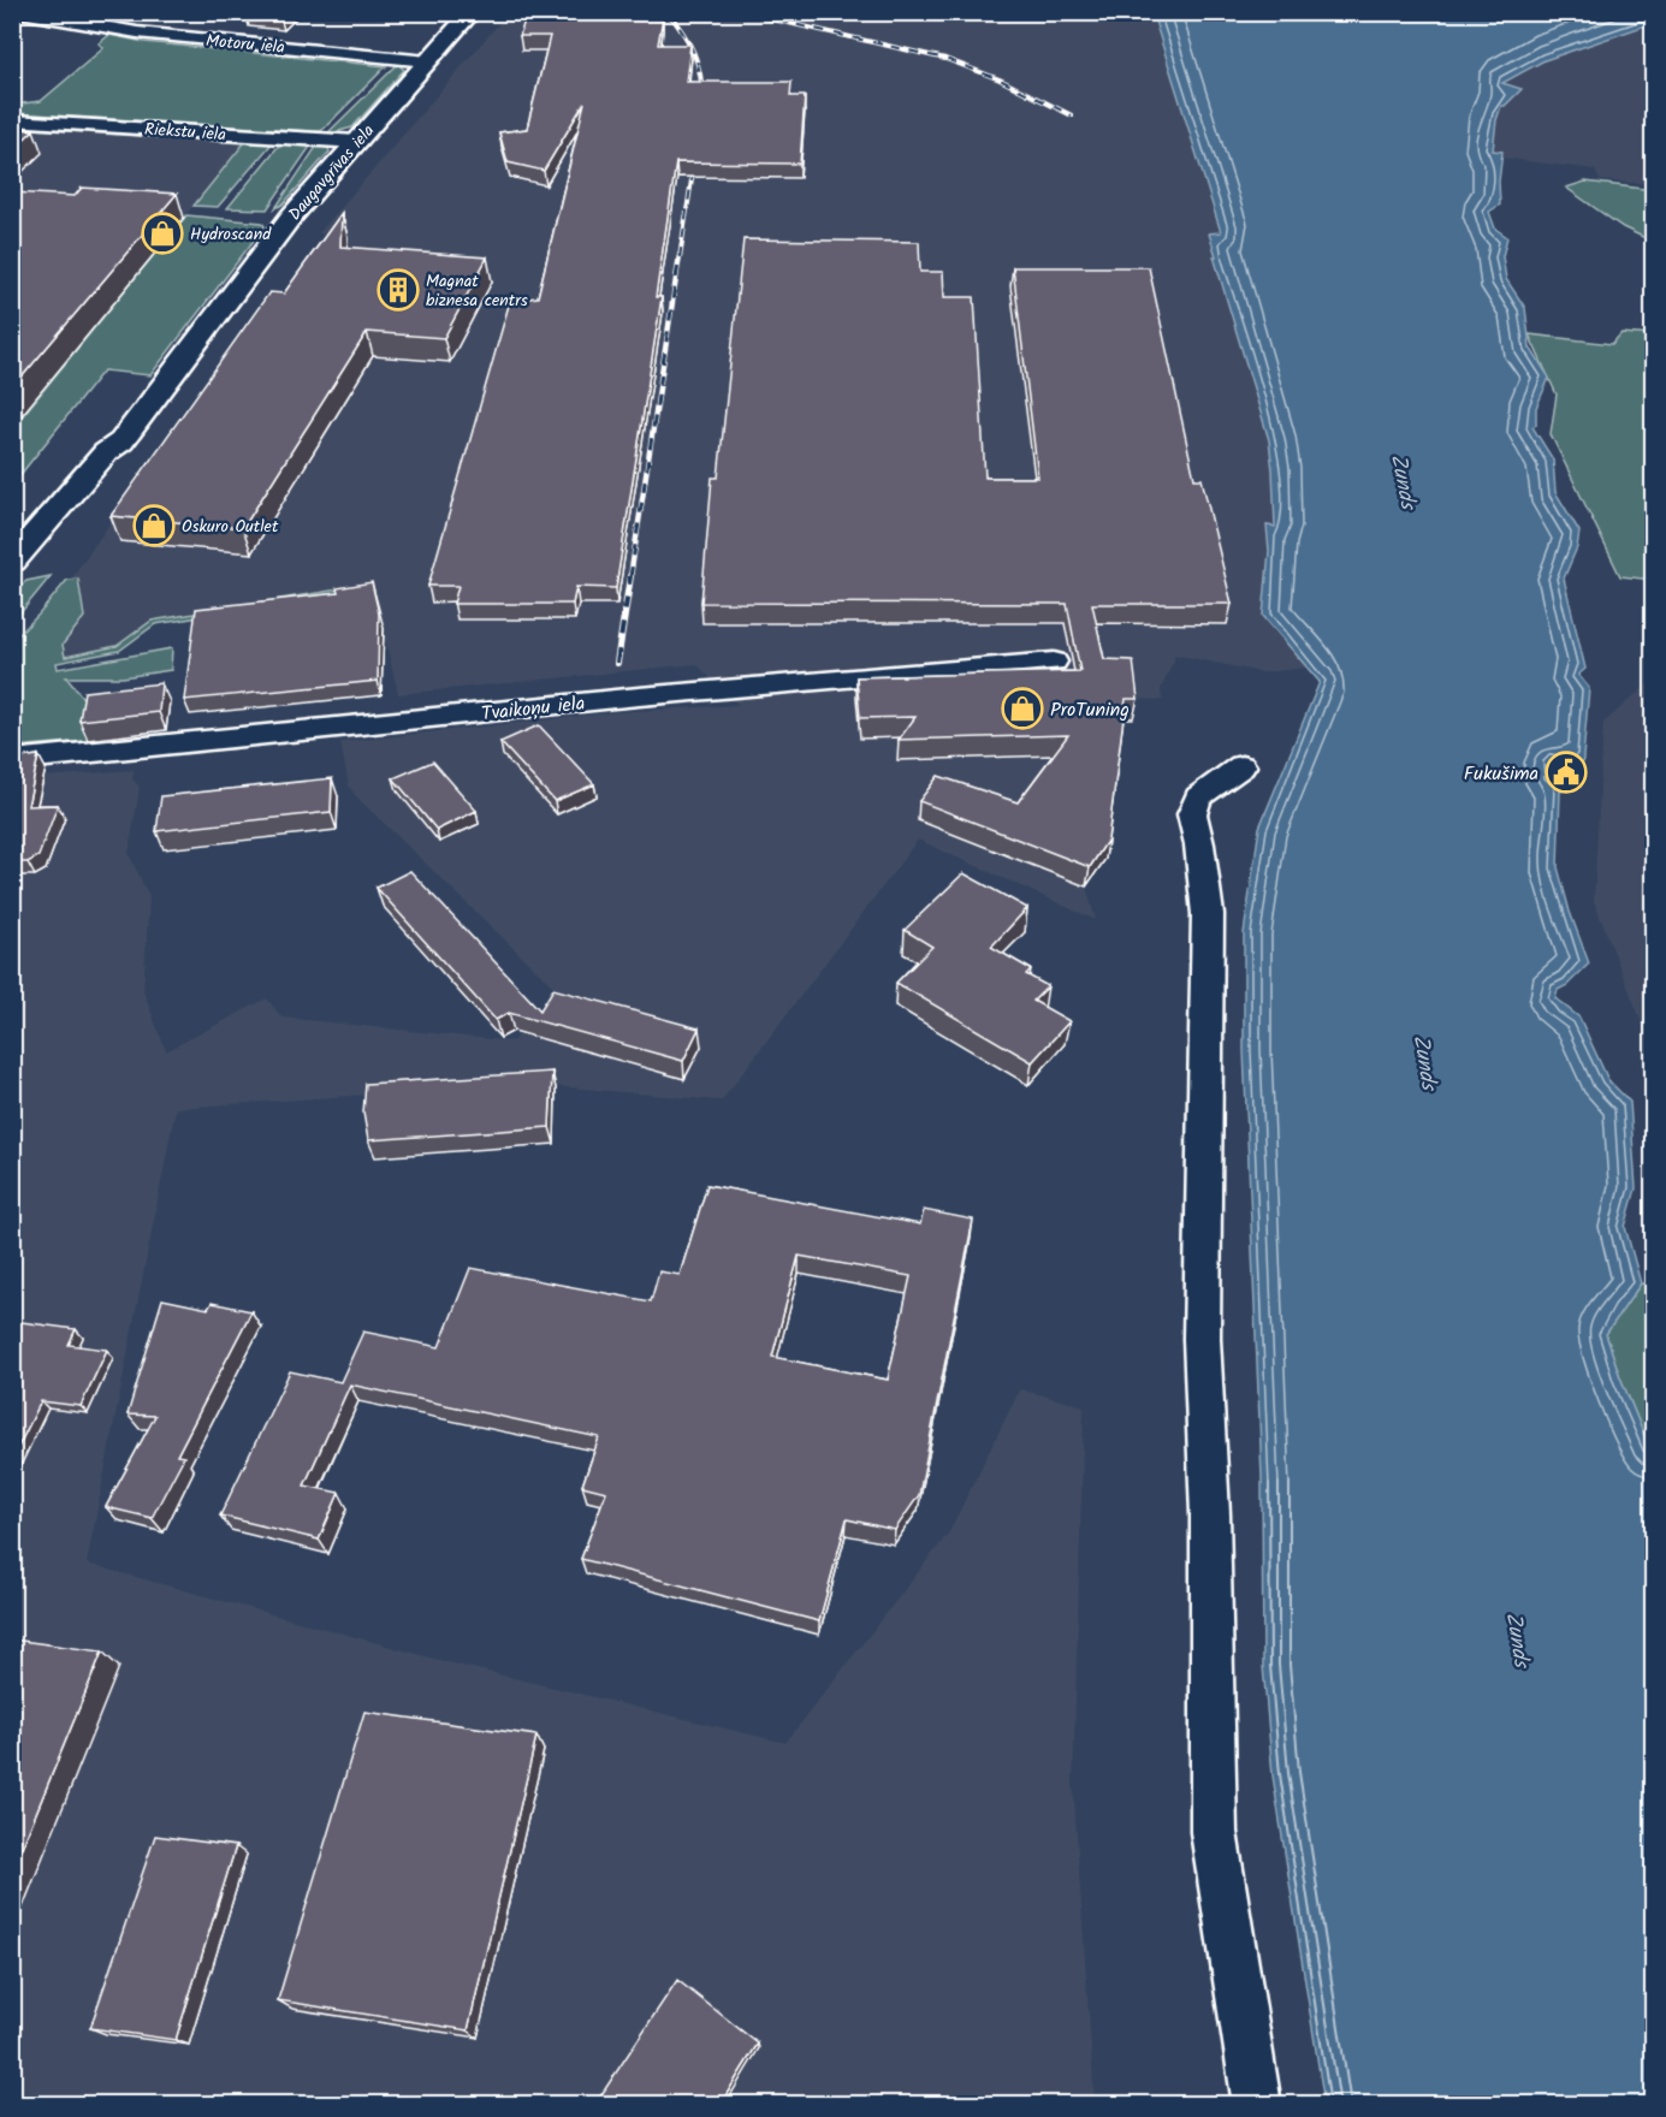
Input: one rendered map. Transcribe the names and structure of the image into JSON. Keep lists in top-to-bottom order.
{
  "streets": {
    "main road": ["Daugavgrīvas iela"],
    "street": ["Motoru iela", "Riekstu iela", "Tvaikoņu iela"]
  },
  "crossings": [
    ["Motoru iela", "Daugavgrīvas iela"],
    ["Riekstu iela", "Daugavgrīvas iela"]
  ],
  "water": ["Zunds"],
  "places": {
    "shop": ["Hydroscand", "Oskuro Outlet", "ProTuning"],
    "building": ["Magnat biznesa centrs"],
    "public building": ["Fukušima"]
  }
}
